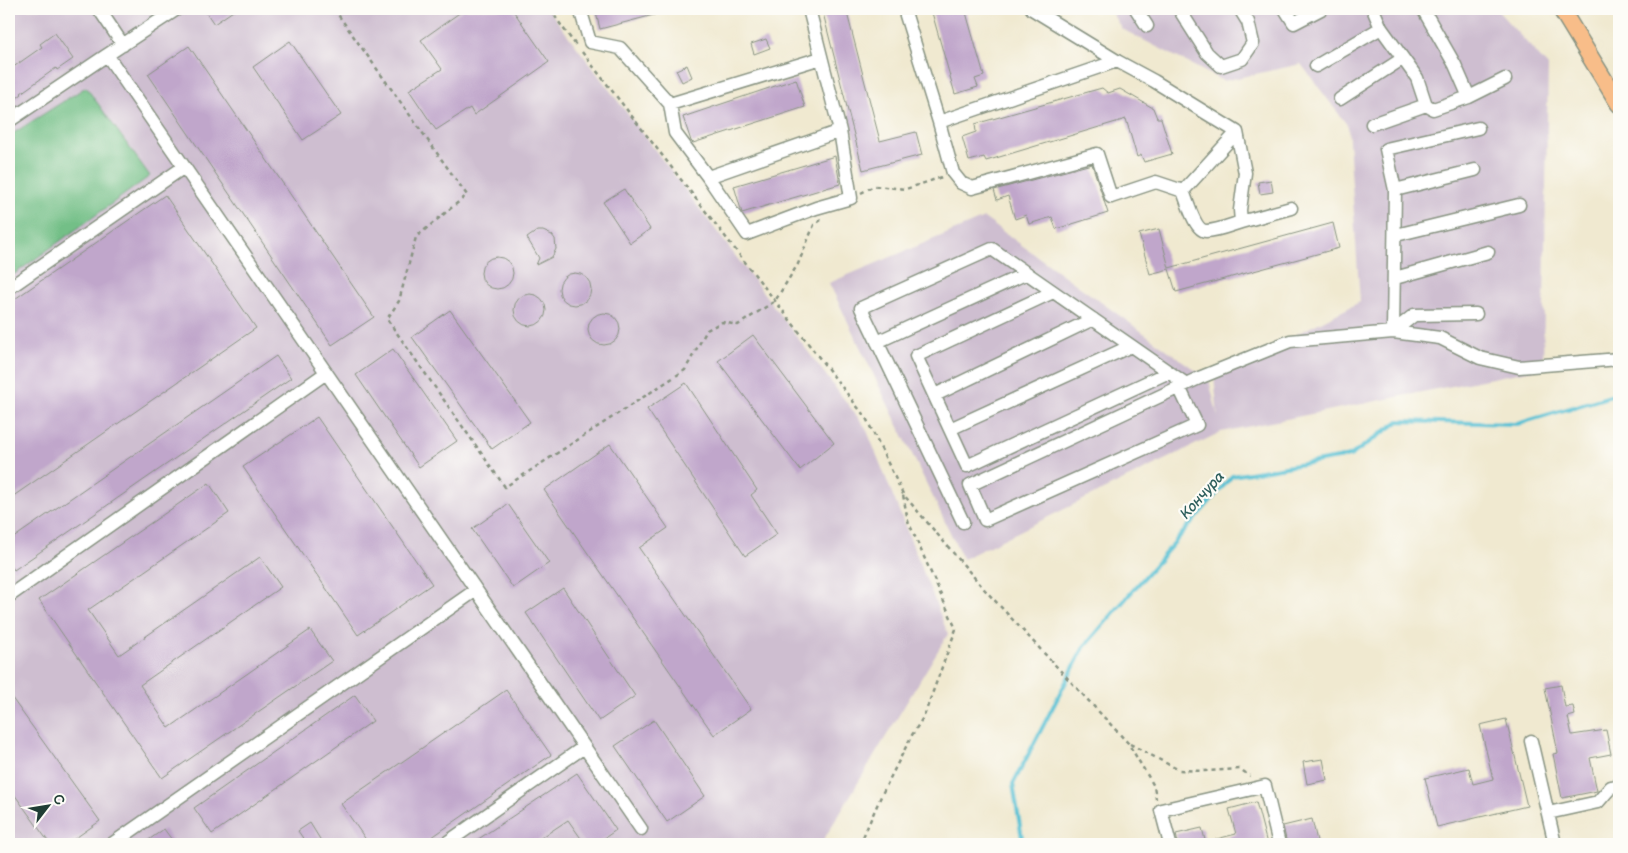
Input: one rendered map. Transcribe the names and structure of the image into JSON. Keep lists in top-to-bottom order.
{
  "water": ["Кончура"],
  "north": "top right"
}
